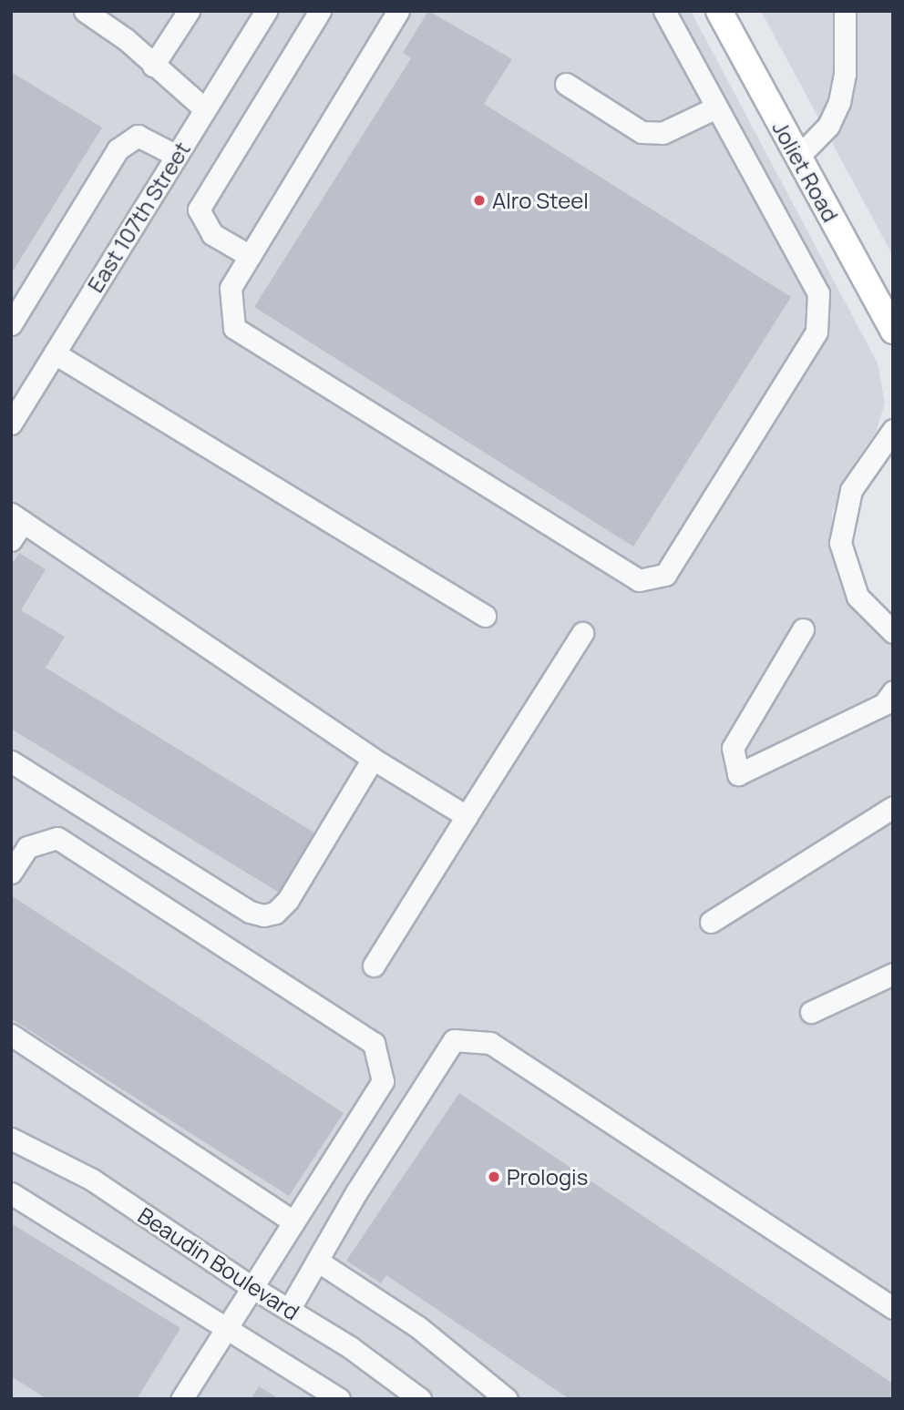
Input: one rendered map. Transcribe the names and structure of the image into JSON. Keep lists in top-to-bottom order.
{
  "streets": {
    "main road": ["Joliet Road"],
    "street": ["East 107th Street", "Beaudin Boulevard"]
  },
  "places": ["Alro Steel", "Prologis"]
}
